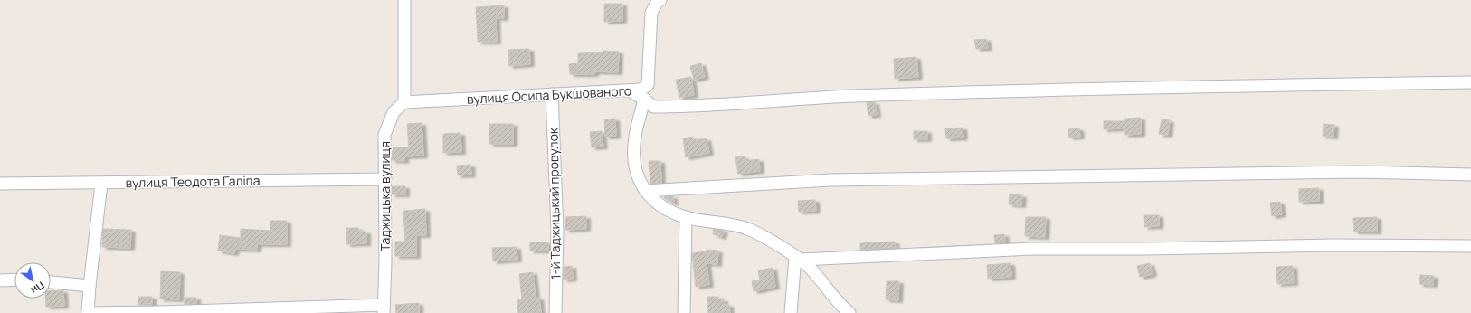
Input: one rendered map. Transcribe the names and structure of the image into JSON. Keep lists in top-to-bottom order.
{
  "streets": {
    "street": [
      "вулиця Осипа Букшованого",
      "вулиця Теодота Галіпа",
      "Таджицька вулиця",
      "1-й Таджицький провулок"
    ]
  },
  "crossings": [
    ["вулиця Осипа Букшованого", "Таджицька вулиця"],
    ["вулиця Осипа Букшованого", "1-й Таджицький провулок"],
    ["вулиця Теодота Галіпа", "Таджицька вулиця"]
  ],
  "north": "bottom right"
}
